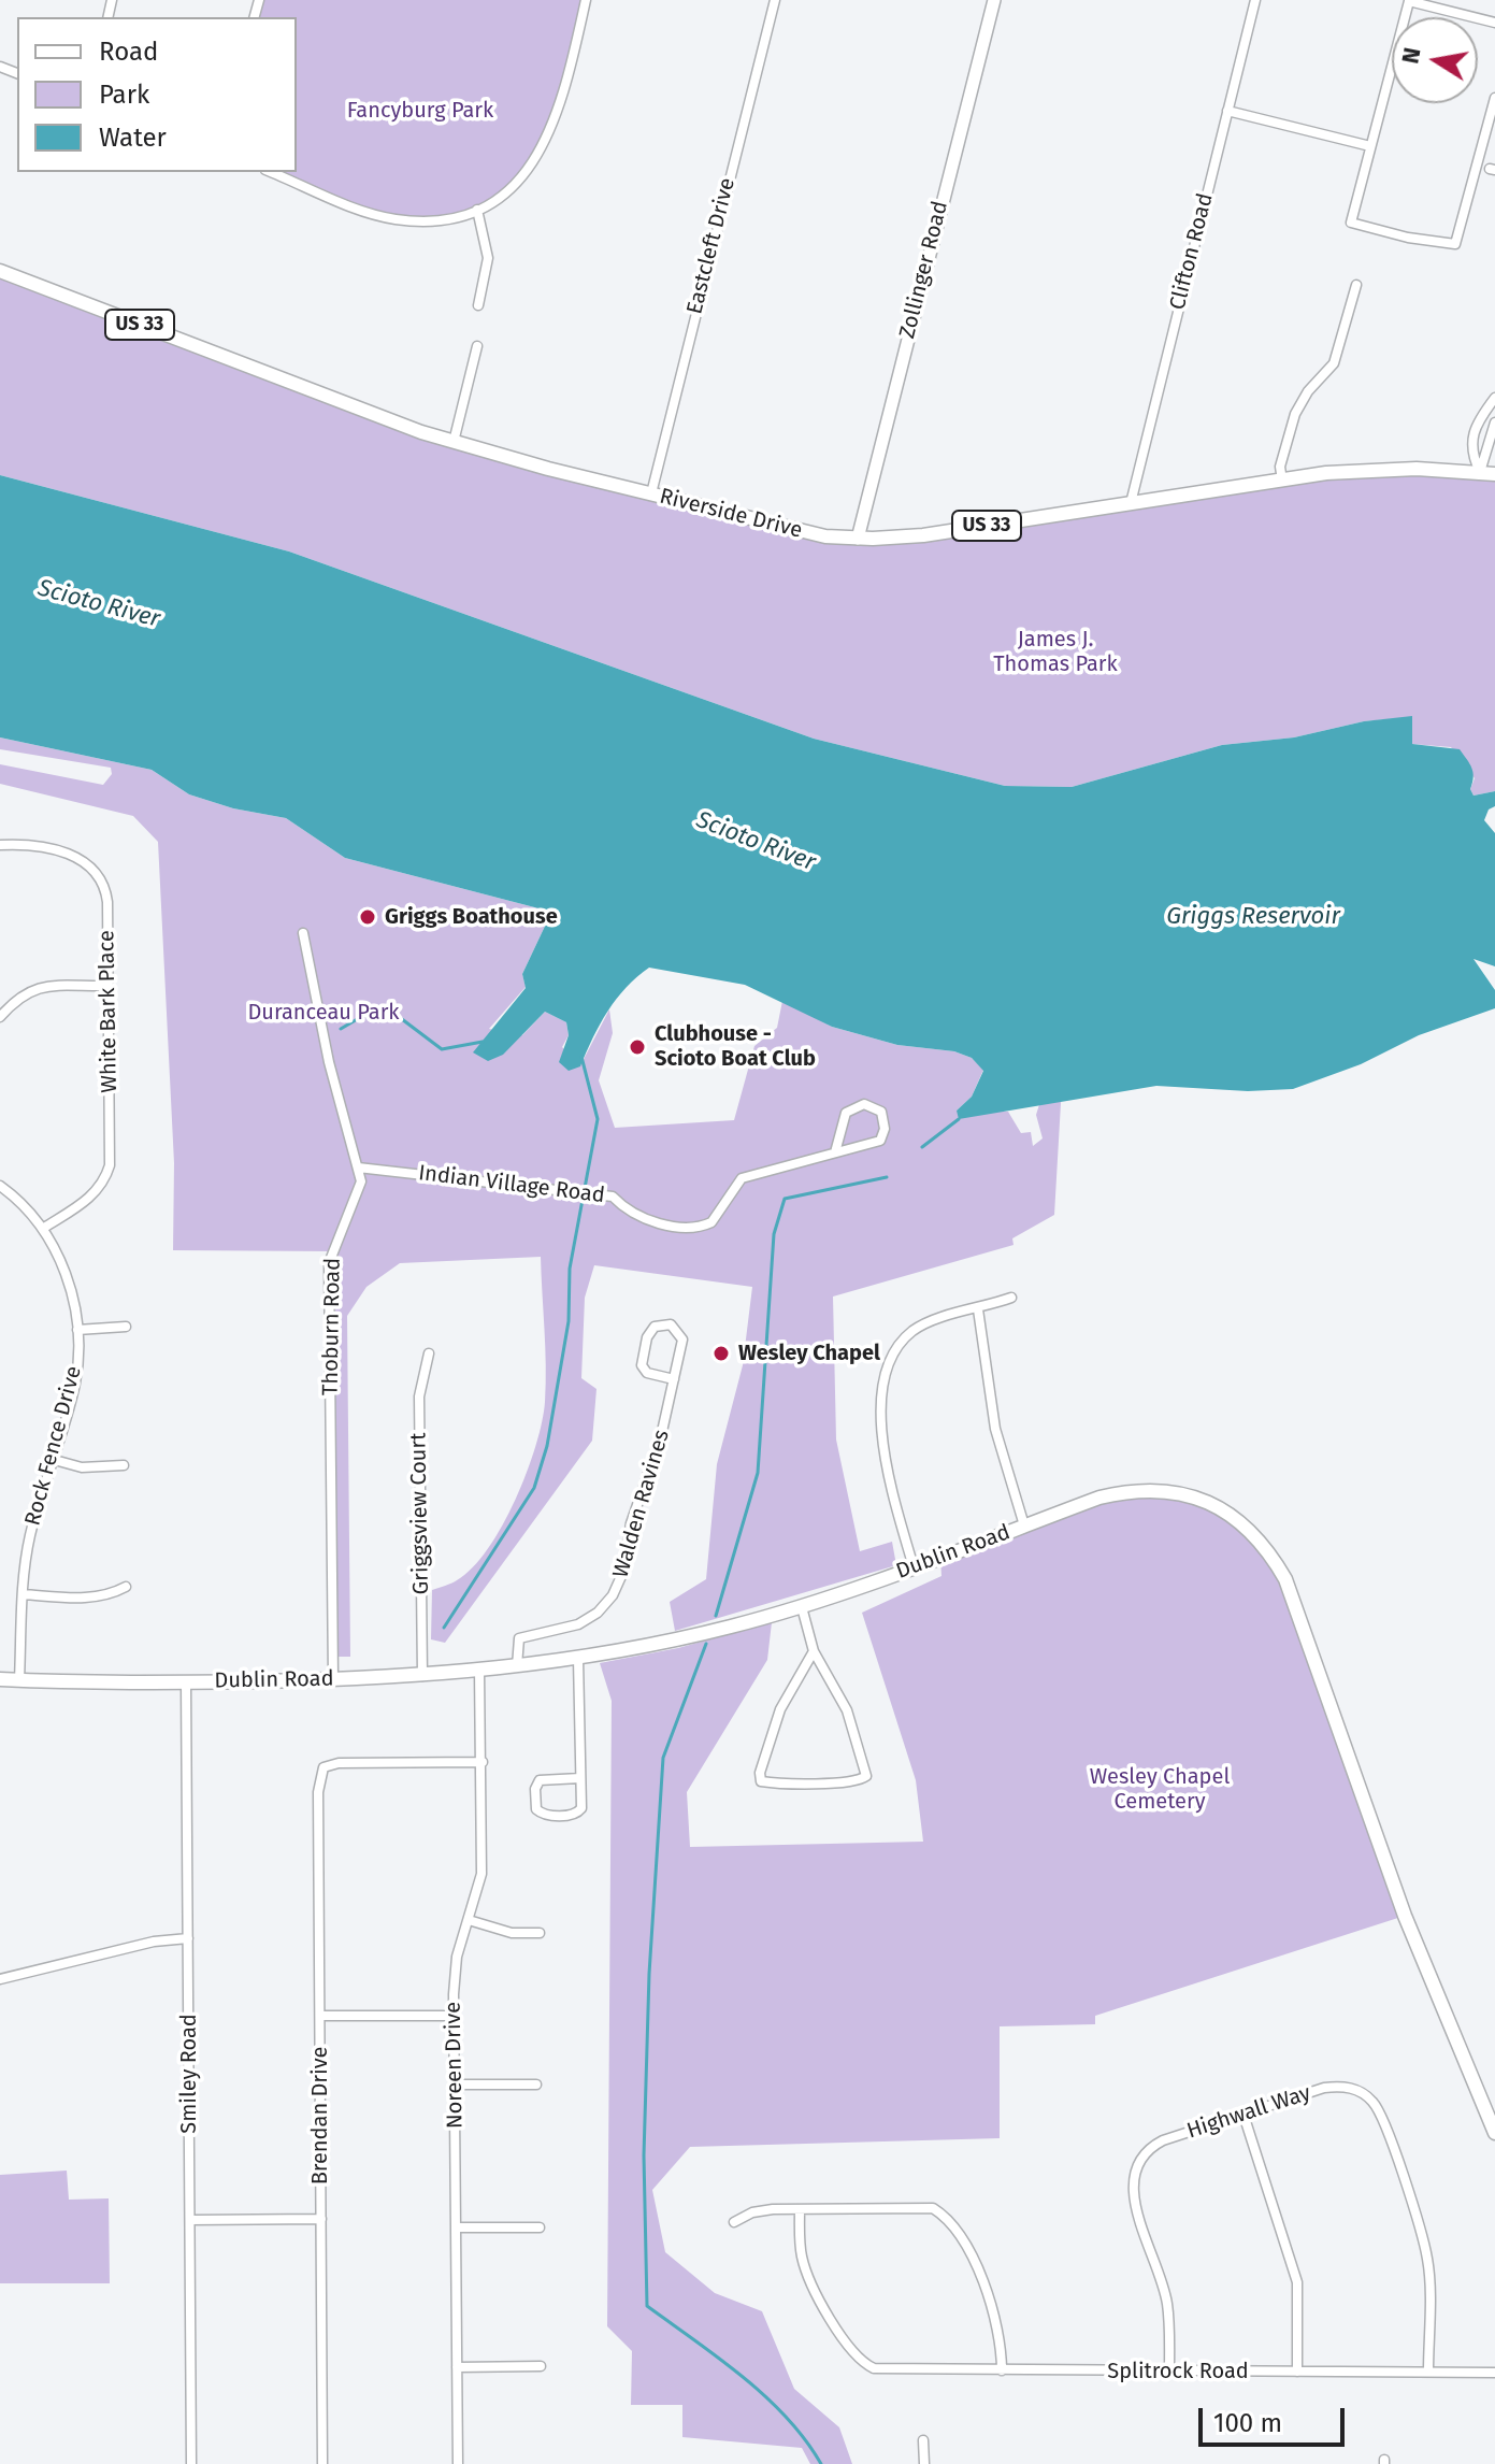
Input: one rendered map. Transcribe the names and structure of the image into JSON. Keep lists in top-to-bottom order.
{
  "streets": {
    "main road": [
      "Zollinger Road",
      "US 33",
      "Riverside Drive",
      "Dublin Road"
    ],
    "street": [
      "Eastcleft Drive",
      "Clifton Road",
      "White Bark Place",
      "Indian Village Road",
      "Thoburn Road",
      "Rock Fence Drive",
      "Walden Ravines",
      "Griggsview Court",
      "Noreen Drive",
      "Smiley Road",
      "Highwall Way",
      "Brendan Drive",
      "Splitrock Road"
    ]
  },
  "crossings": [
    ["Eastcleft Drive", "Riverside Drive"],
    ["Clifton Road", "Riverside Drive"],
    ["Zollinger Road", "Riverside Drive"],
    ["White Bark Place", "Rock Fence Drive"],
    ["Indian Village Road", "Thoburn Road"],
    ["Thoburn Road", "Dublin Road"],
    ["Rock Fence Drive", "Dublin Road"],
    ["Walden Ravines", "Dublin Road"],
    ["Griggsview Court", "Dublin Road"],
    ["Dublin Road", "Noreen Drive"],
    ["Dublin Road", "Smiley Road"],
    ["Noreen Drive", "Brendan Drive"],
    ["Highwall Way", "Splitrock Road"]
  ],
  "water": ["Scioto River", "Griggs Reservoir"],
  "parks": [
    "Fancyburg Park",
    "James J. Thomas Park",
    "Duranceau Park",
    "Wesley Chapel Cemetery"
  ],
  "places": ["Griggs Boathouse", "Clubhouse - Scioto Boat Club", "Wesley Chapel"],
  "legend": ["Road", "Park", "Water"],
  "scale_bar": "100 m",
  "north": "left"
}
